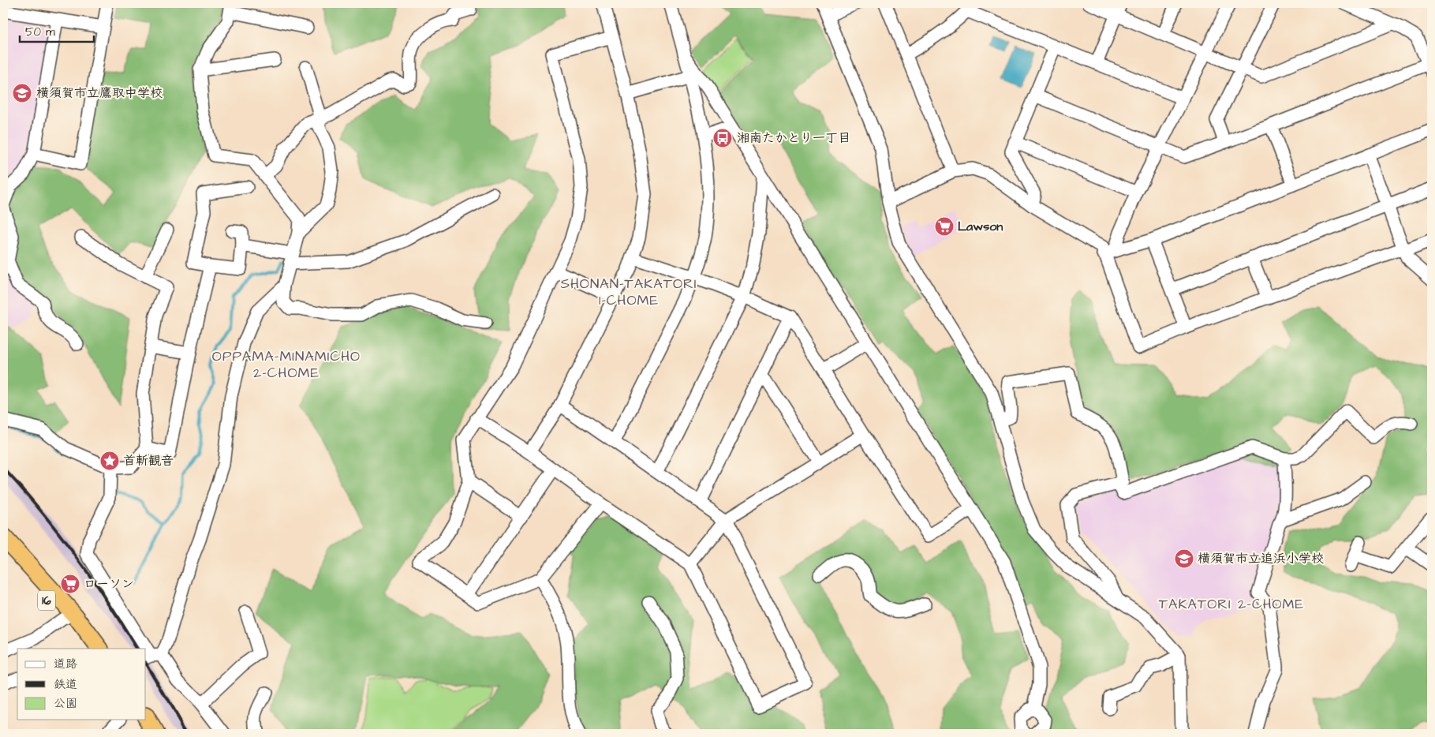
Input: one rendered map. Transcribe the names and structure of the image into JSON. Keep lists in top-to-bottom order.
{
  "streets": {
    "highway": ["16"]
  },
  "districts": ["SHONAN-TAKATORI 1-CHOME", "OPPAMA-MINAMICHO 2-CHOME", "TAKATORI 2-CHOME"],
  "places": {
    "school or university": ["横須賀市立鷹取中学校", "横須賀市立追浜小学校"],
    "bus stop": ["湘南たかとり一丁目"],
    "supermarket": ["Lawson", "ローソン"],
    "place": ["首斬観音"]
  },
  "legend": ["道路", "鉄道", "公園"],
  "scale_bar": "50 m"
}
